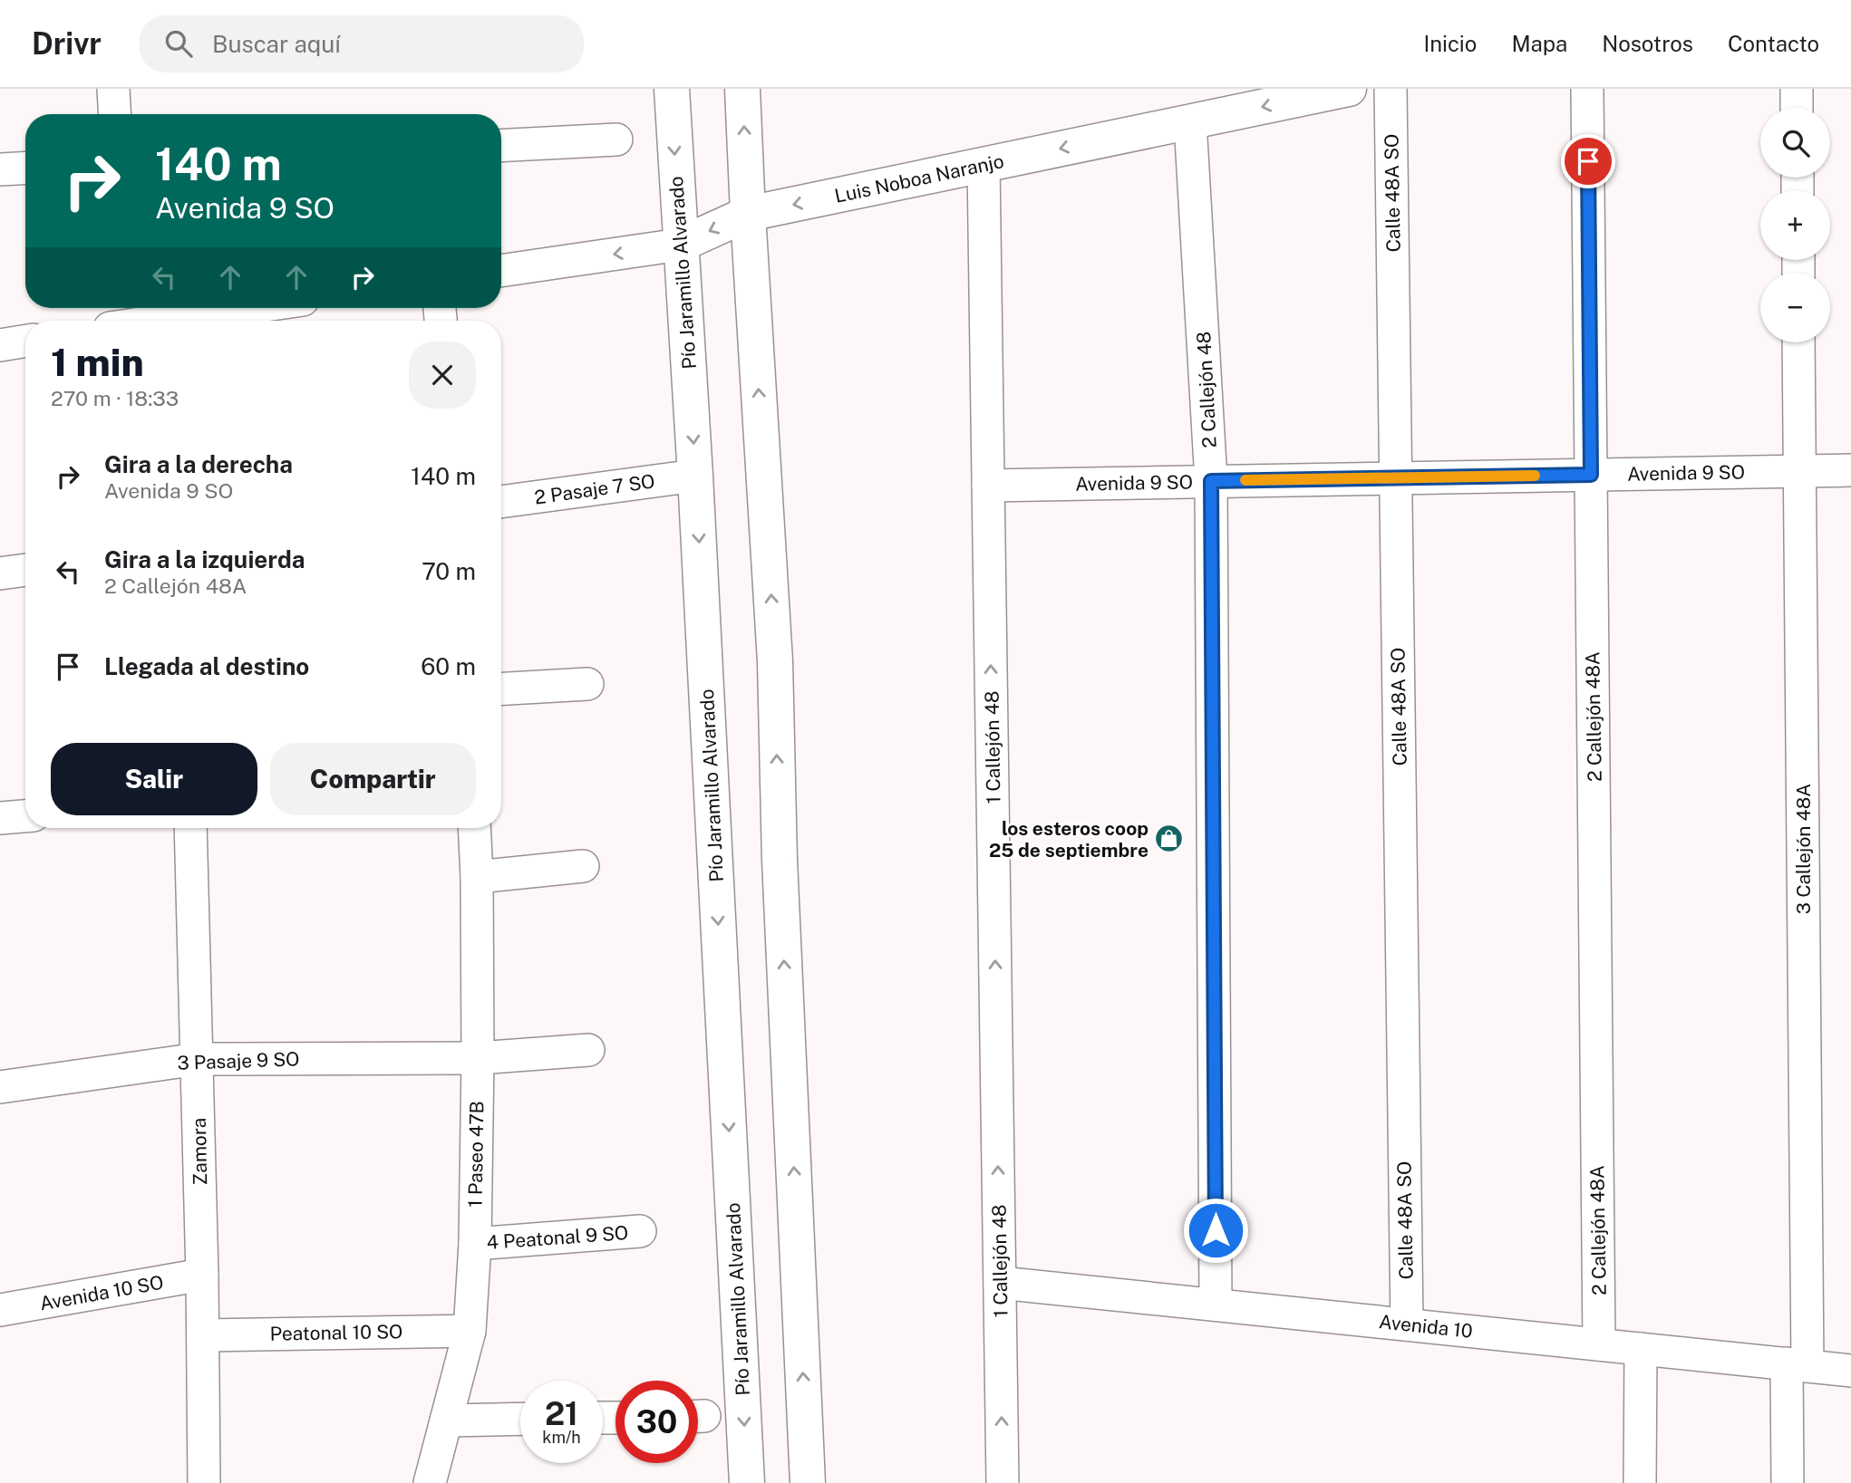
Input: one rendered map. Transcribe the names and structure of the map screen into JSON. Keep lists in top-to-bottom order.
{
  "streets": {
    "main road": ["Luis Noboa Naranjo", "Pío Jaramillo Alvarado"],
    "street": [
      "Calle 48A SO",
      "2 Callejón 48",
      "Avenida 9 SO",
      "2 Pasaje 7 SO",
      "2 Callejón 48A",
      "1 Callejón 48",
      "3 Callejón 48A",
      "3 Pasaje 9 SO",
      "Zamora",
      "1 Paseo 47B",
      "4 Peatonal 9 SO",
      "Avenida 10 SO",
      "Avenida 10",
      "Peatonal 10 SO"
    ]
  },
  "crossings": [
    ["Luis Noboa Naranjo", "Pío Jaramillo Alvarado"],
    ["Luis Noboa Naranjo", "2 Callejón 48"],
    ["Luis Noboa Naranjo", "1 Callejón 48"],
    ["Calle 48A SO", "Avenida 9 SO"],
    ["Calle 48A SO", "Avenida 10"],
    ["Pío Jaramillo Alvarado", "2 Pasaje 7 SO"],
    ["2 Callejón 48", "Avenida 9 SO"],
    ["2 Callejón 48", "Avenida 10"],
    ["Avenida 9 SO", "2 Callejón 48A"],
    ["Avenida 9 SO", "1 Callejón 48"],
    ["Avenida 9 SO", "3 Callejón 48A"],
    ["2 Callejón 48A", "Avenida 10"],
    ["1 Callejón 48", "Avenida 10"],
    ["3 Callejón 48A", "Avenida 10"],
    ["3 Pasaje 9 SO", "Zamora"],
    ["3 Pasaje 9 SO", "1 Paseo 47B"],
    ["Zamora", "Avenida 10 SO"],
    ["Zamora", "Peatonal 10 SO"],
    ["1 Paseo 47B", "4 Peatonal 9 SO"],
    ["1 Paseo 47B", "Peatonal 10 SO"]
  ],
  "one_way": ["Luis Noboa Naranjo", "1 Callejón 48"],
  "places": {
    "shop": ["los esteros coop 25 de septiembre"]
  },
  "page": {
    "header": "Drivr",
    "search": "Buscar aquí",
    "nav": [
      "Inicio",
      "Mapa",
      "Nosotros",
      "Contacto"
    ],
    "map_buttons": ["+", "−"],
    "turn": ["140 m", "Avenida 9 SO"],
    "heading": ["1 min", "270 m · 18:33"],
    "list": [
      {
        "name": "Gira a la derecha",
        "note": "Avenida 9 SO",
        "value": "140 m"
      },
      {
        "name": "Gira a la izquierda",
        "note": "2 Callejón 48A",
        "value": "70 m"
      },
      {
        "name": "Llegada al destino",
        "value": "60 m"
      }
    ],
    "buttons": ["Salir", "Compartir"],
    "speed": "21 km/h",
    "limit": "30"
  }
}
